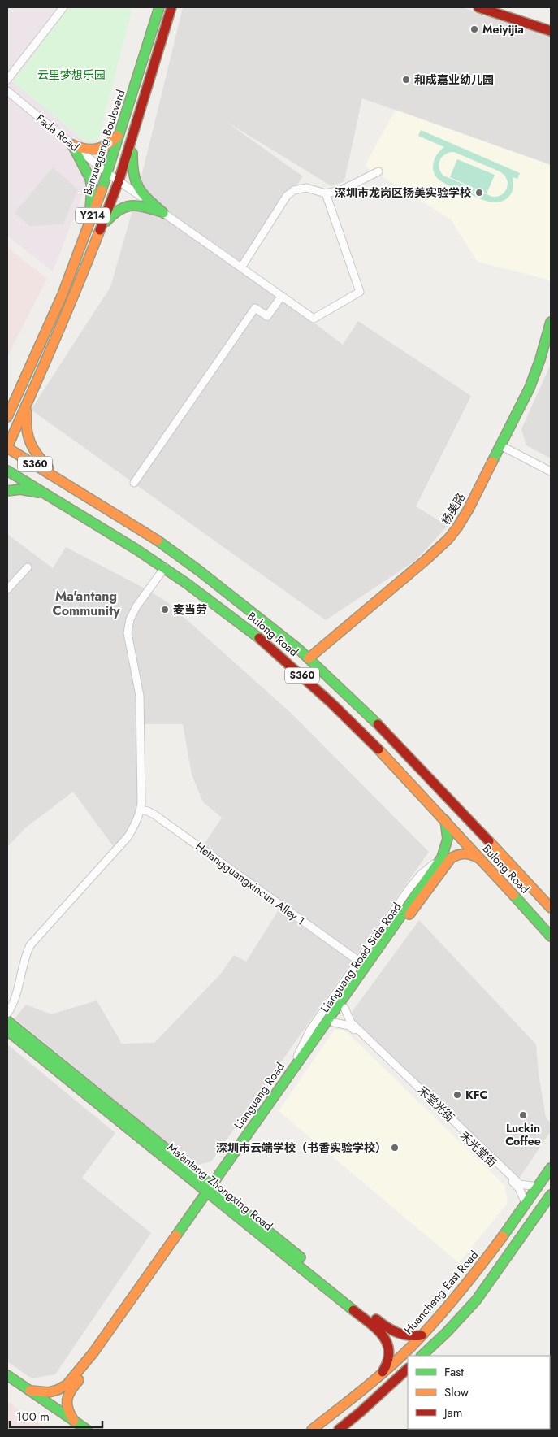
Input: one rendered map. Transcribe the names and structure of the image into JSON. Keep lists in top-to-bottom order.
{
  "streets": {
    "main road": [
      "Banxuegang Boulevard",
      "Y214",
      "S360",
      "杨美路",
      "Bulong Road",
      "Lianguang Road",
      "Ma'antang Zhongxing Road",
      "Huancheng East Road"
    ],
    "street": [
      "Fada Road",
      "Hetangguangxincun Alley 1",
      "Lianguang Road Side Road",
      "禾堂光街",
      "禾光堂街"
    ]
  },
  "crossings": [
    ["Fada Road", "Banxuegang Boulevard"],
    ["Fada Road", "Y214"],
    ["Y214", "Bulong Road"],
    ["杨美路", "Bulong Road"],
    ["Bulong Road", "Lianguang Road"],
    ["Hetangguangxincun Alley 1", "Lianguang Road Side Road"],
    ["Lianguang Road Side Road", "Lianguang Road"],
    ["Lianguang Road", "禾堂光街"],
    ["Lianguang Road", "禾光堂街"],
    ["Lianguang Road", "Ma'antang Zhongxing Road"],
    ["禾堂光街", "Huancheng East Road"],
    ["禾光堂街", "Huancheng East Road"],
    ["Ma'antang Zhongxing Road", "Huancheng East Road"]
  ],
  "districts": ["Ma'antang Community"],
  "parks": ["云里梦想乐园"],
  "places": [
    "Meiyijia",
    "和成嘉业幼儿园",
    "深圳市龙岗区扬美实验学校",
    "麦当劳",
    "KFC",
    "Luckin Coffee",
    "深圳市云端学校（书香实验学校）"
  ],
  "legend": ["Fast", "Slow", "Jam"],
  "scale_bar": "100 m"
}
